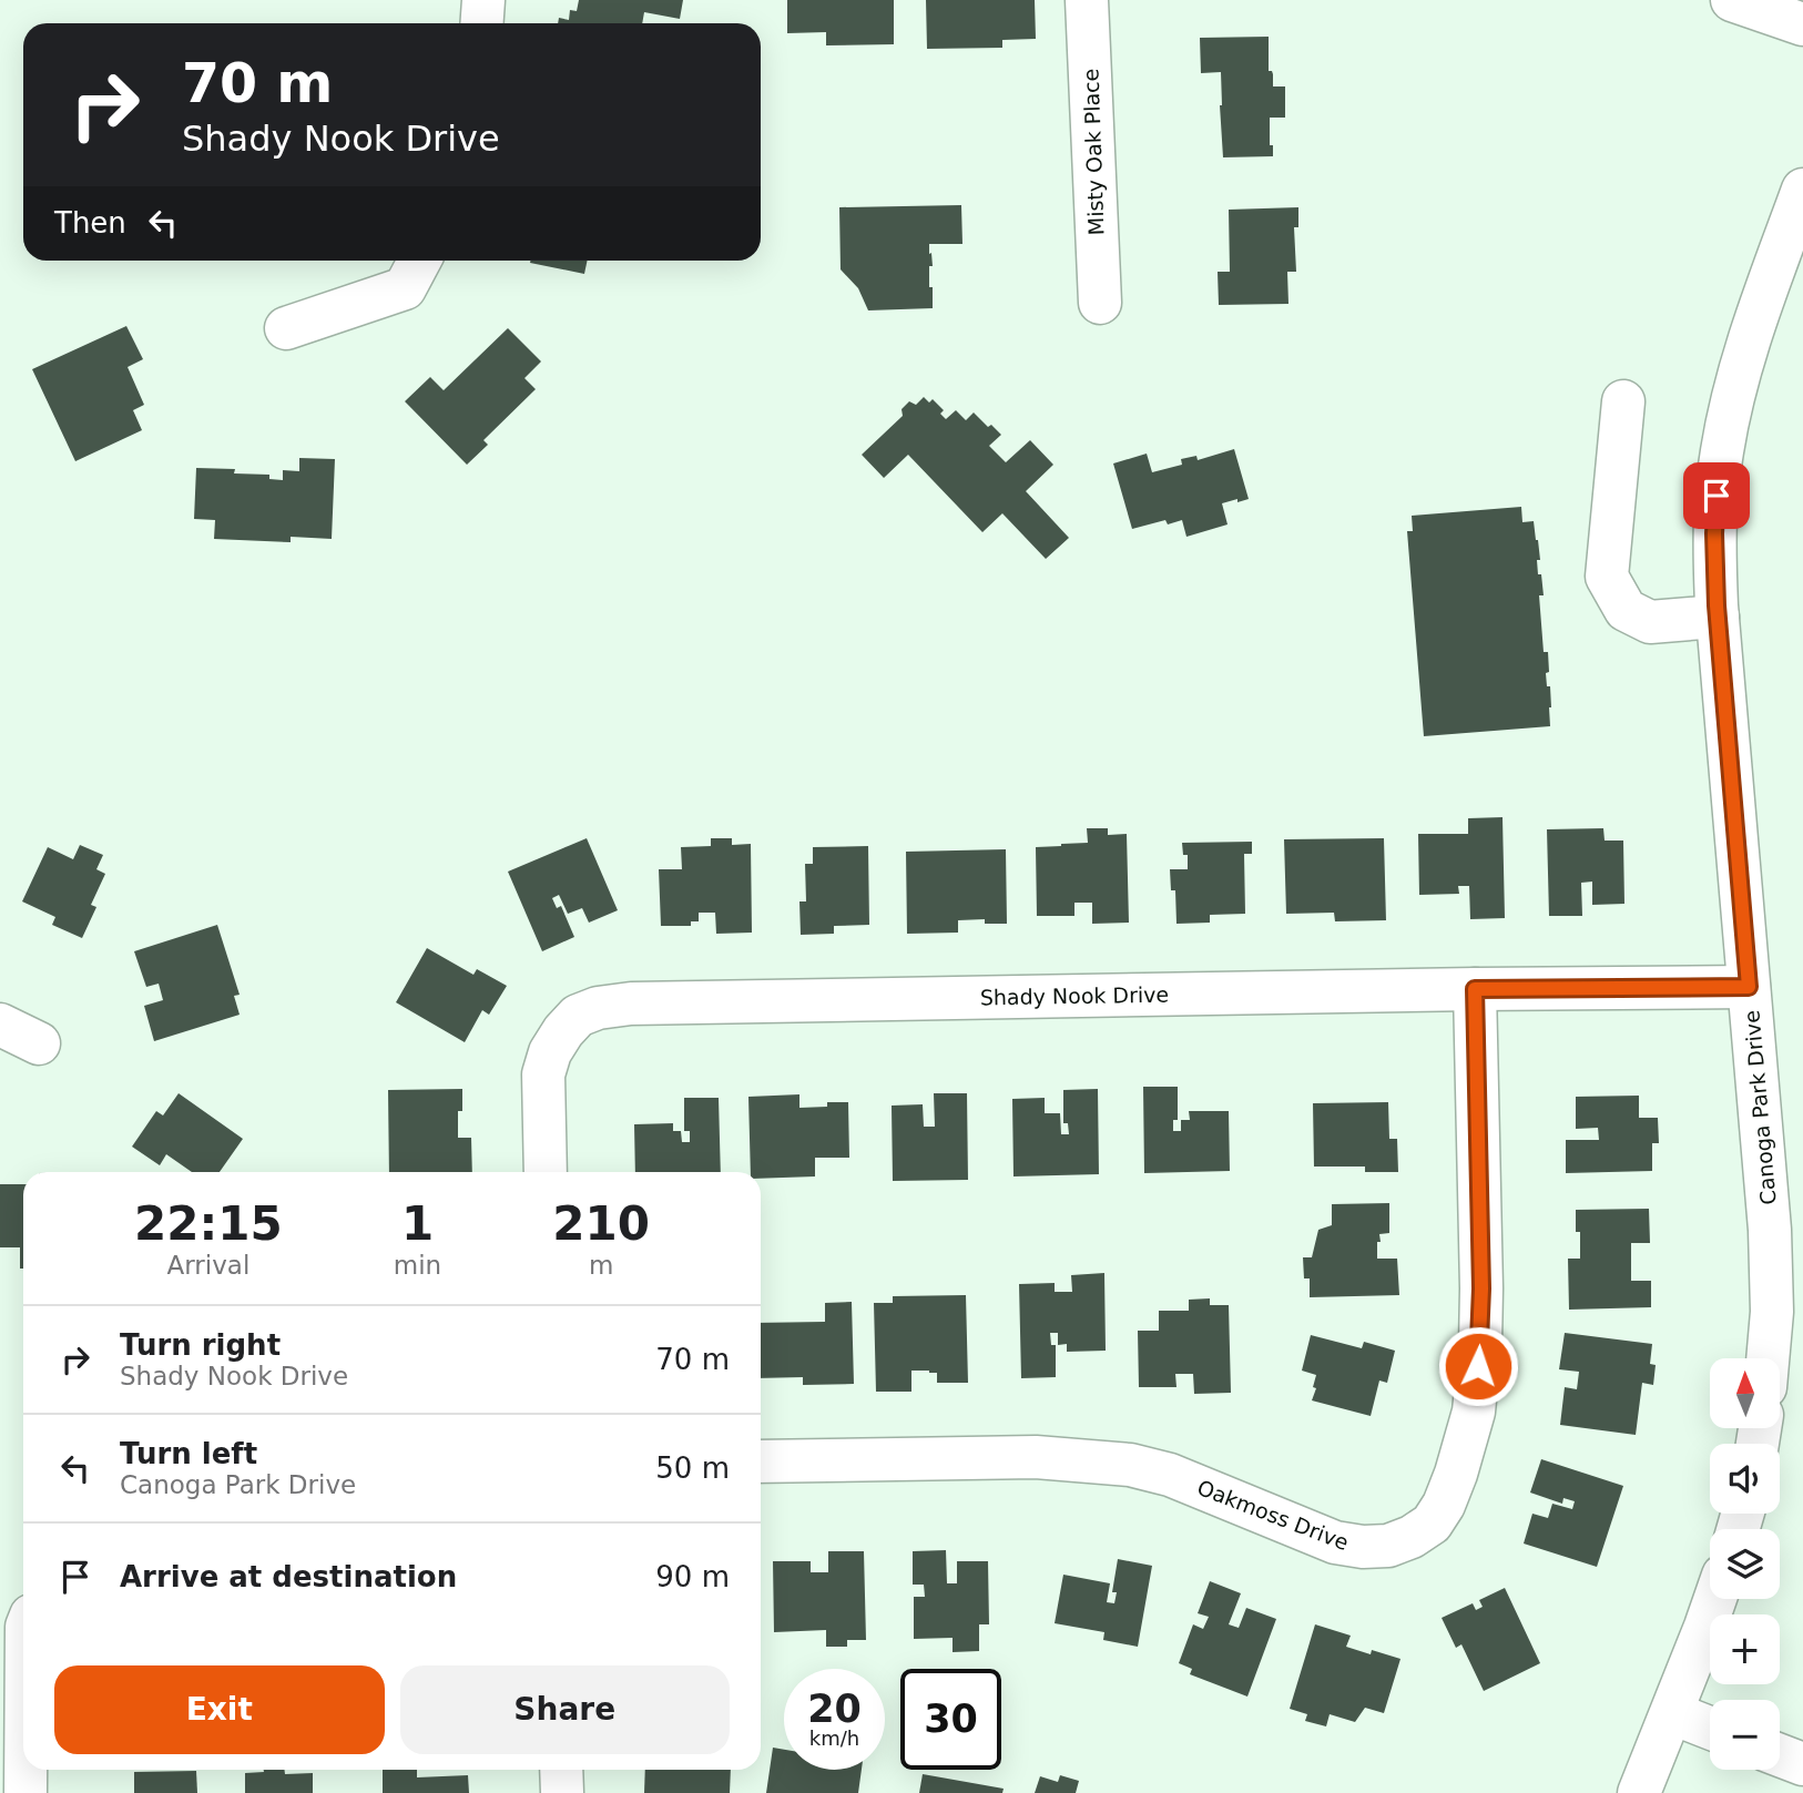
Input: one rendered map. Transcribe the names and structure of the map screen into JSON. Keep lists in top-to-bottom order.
{
  "streets": {
    "street": [
      "Misty Oak Place",
      "Shady Nook Drive",
      "Canoga Park Drive",
      "Oakmoss Drive"
    ]
  },
  "crossings": [
    ["Shady Nook Drive", "Canoga Park Drive"],
    ["Shady Nook Drive", "Oakmoss Drive"]
  ],
  "north": "top",
  "page": {
    "turn": ["70 m", "Shady Nook Drive"],
    "then": "Then",
    "eta": [
      "22:15",
      "Arrival",
      "1",
      "min",
      "210",
      "m"
    ],
    "list": [
      {
        "name": "Turn right",
        "note": "Shady Nook Drive",
        "value": "70 m"
      },
      {
        "name": "Turn left",
        "note": "Canoga Park Drive",
        "value": "50 m"
      },
      {
        "name": "Arrive at destination",
        "value": "90 m"
      }
    ],
    "map_buttons": ["+", "−"],
    "buttons": ["Exit", "Share"],
    "speed": "20 km/h",
    "limit": "30"
  }
}
